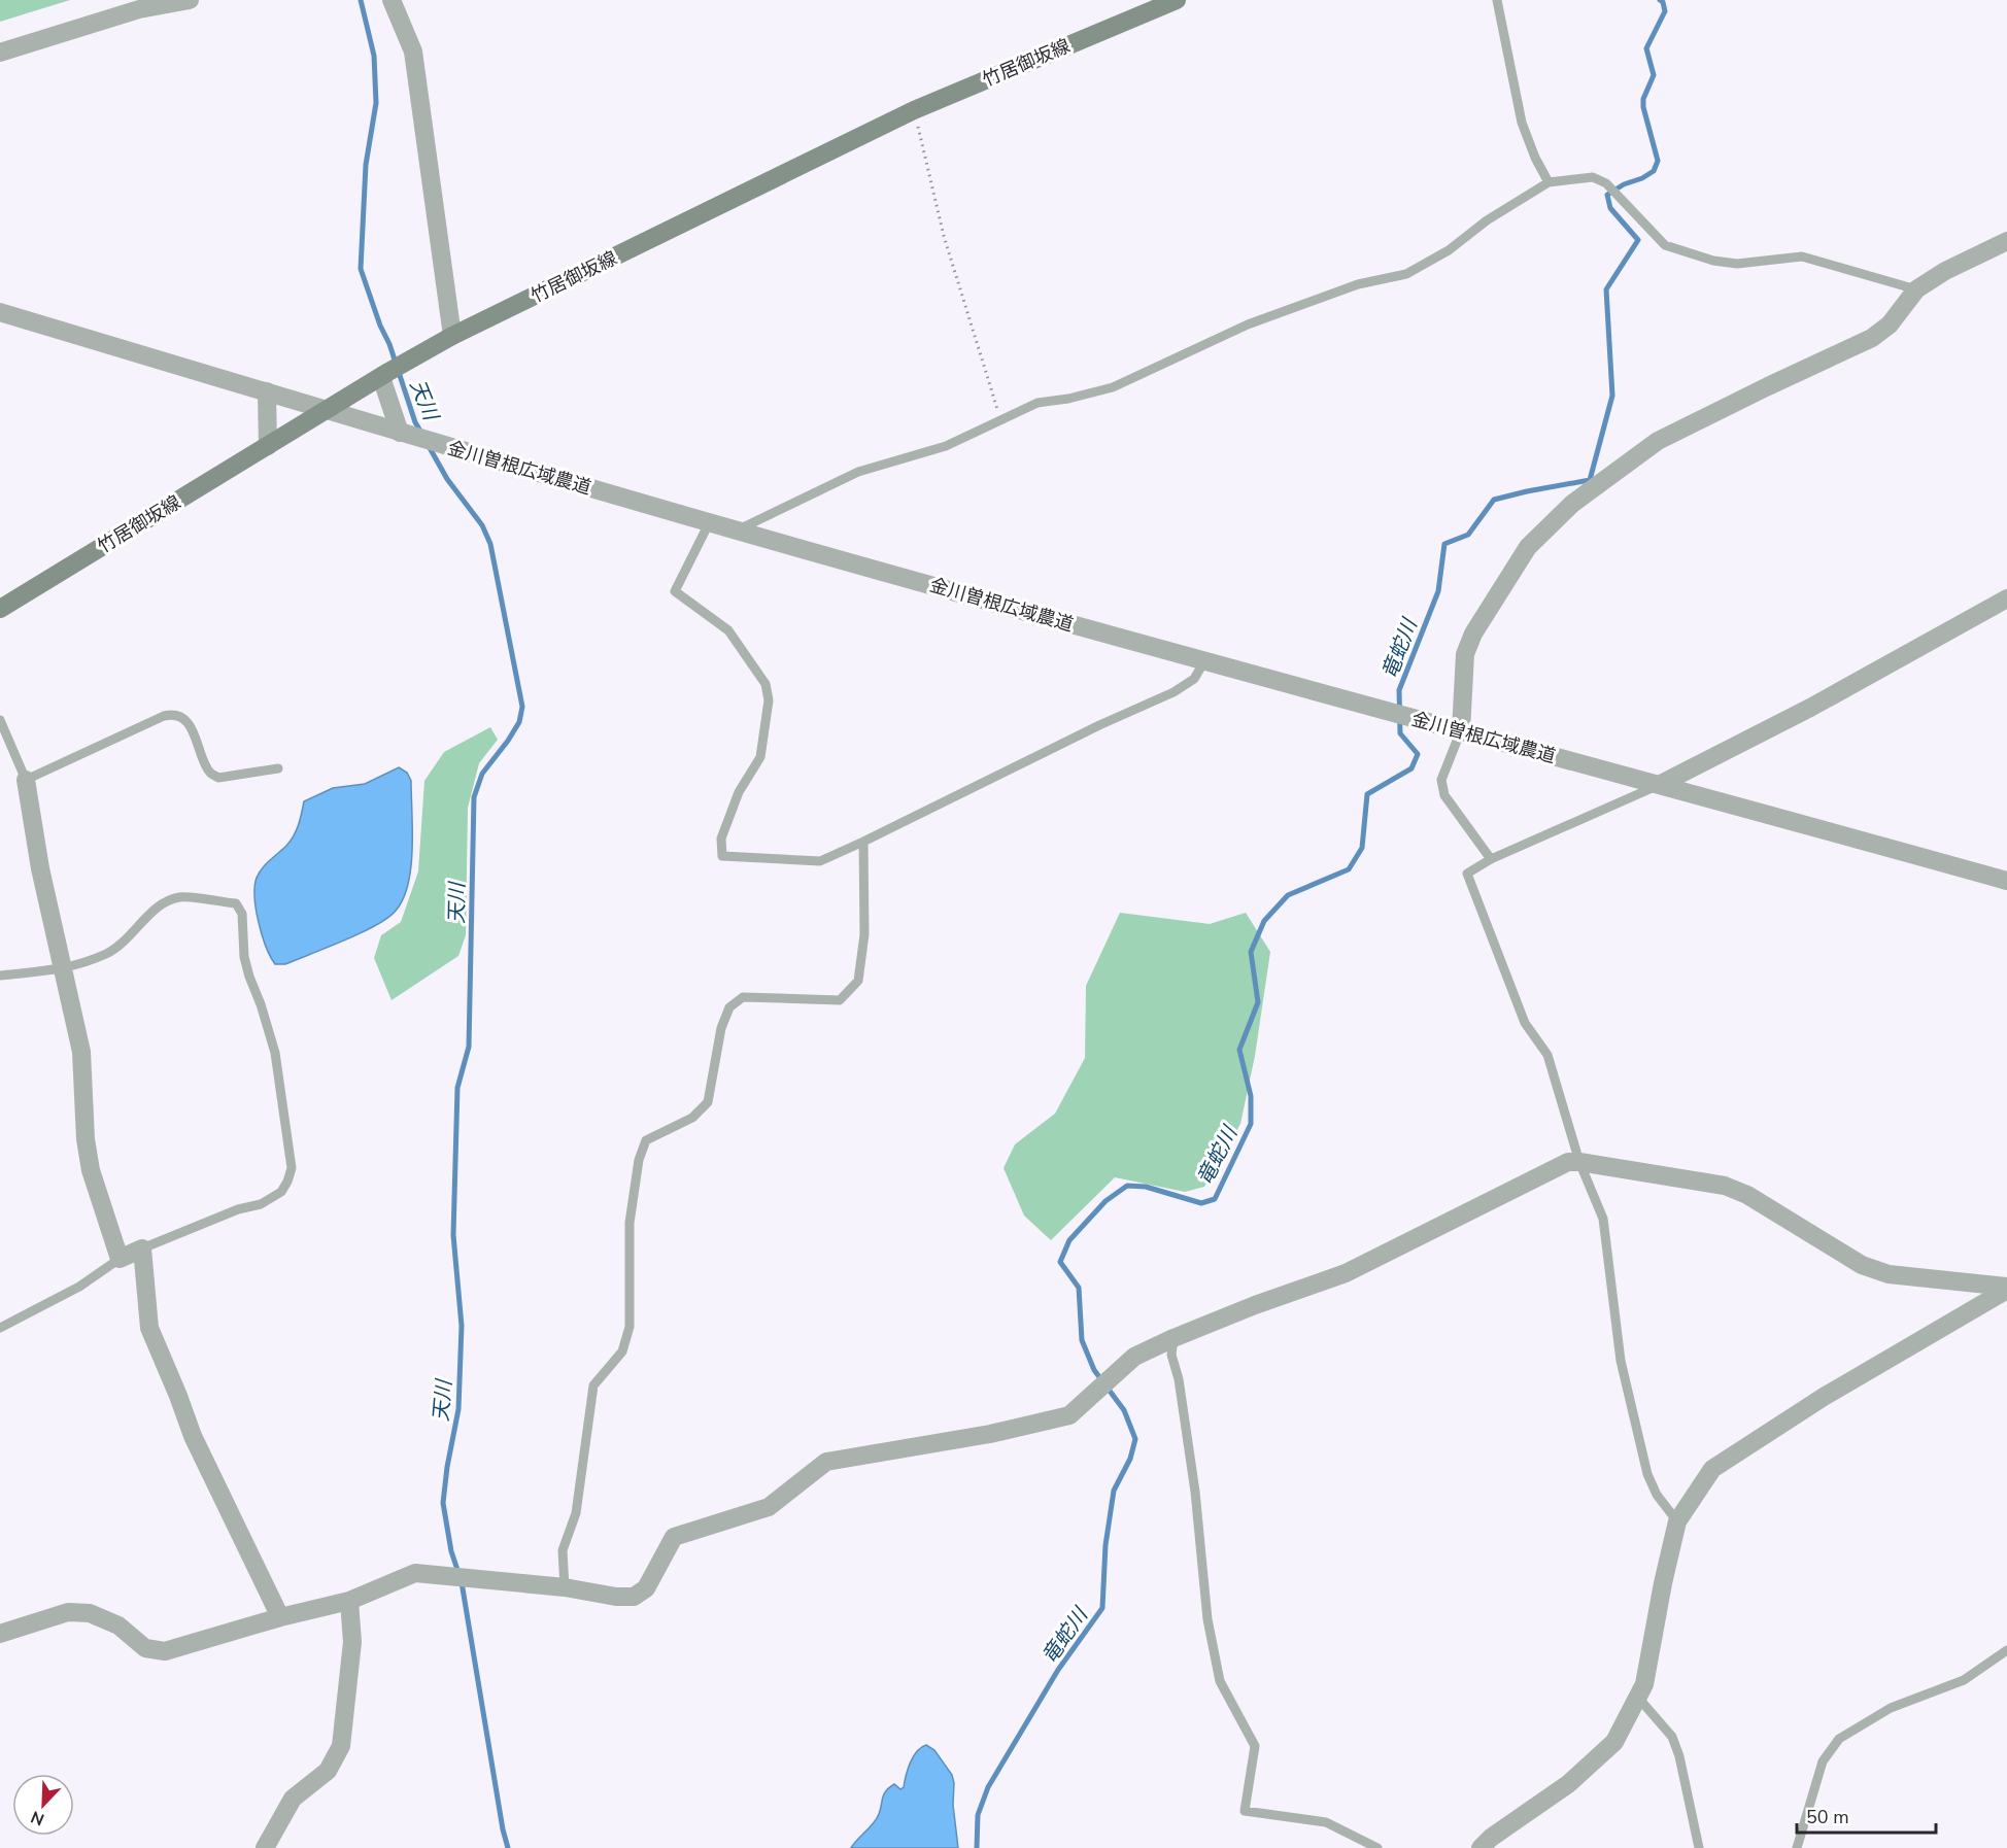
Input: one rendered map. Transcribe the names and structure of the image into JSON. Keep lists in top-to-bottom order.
{
  "streets": {
    "main road": ["竹居御坂線"],
    "street": ["金川曽根広域農道"]
  },
  "crossings": [
    ["竹居御坂線", "金川曽根広域農道"]
  ],
  "water": ["天川", "竜蛇川"],
  "scale_bar": "50 m",
  "north": "bottom left"
}
